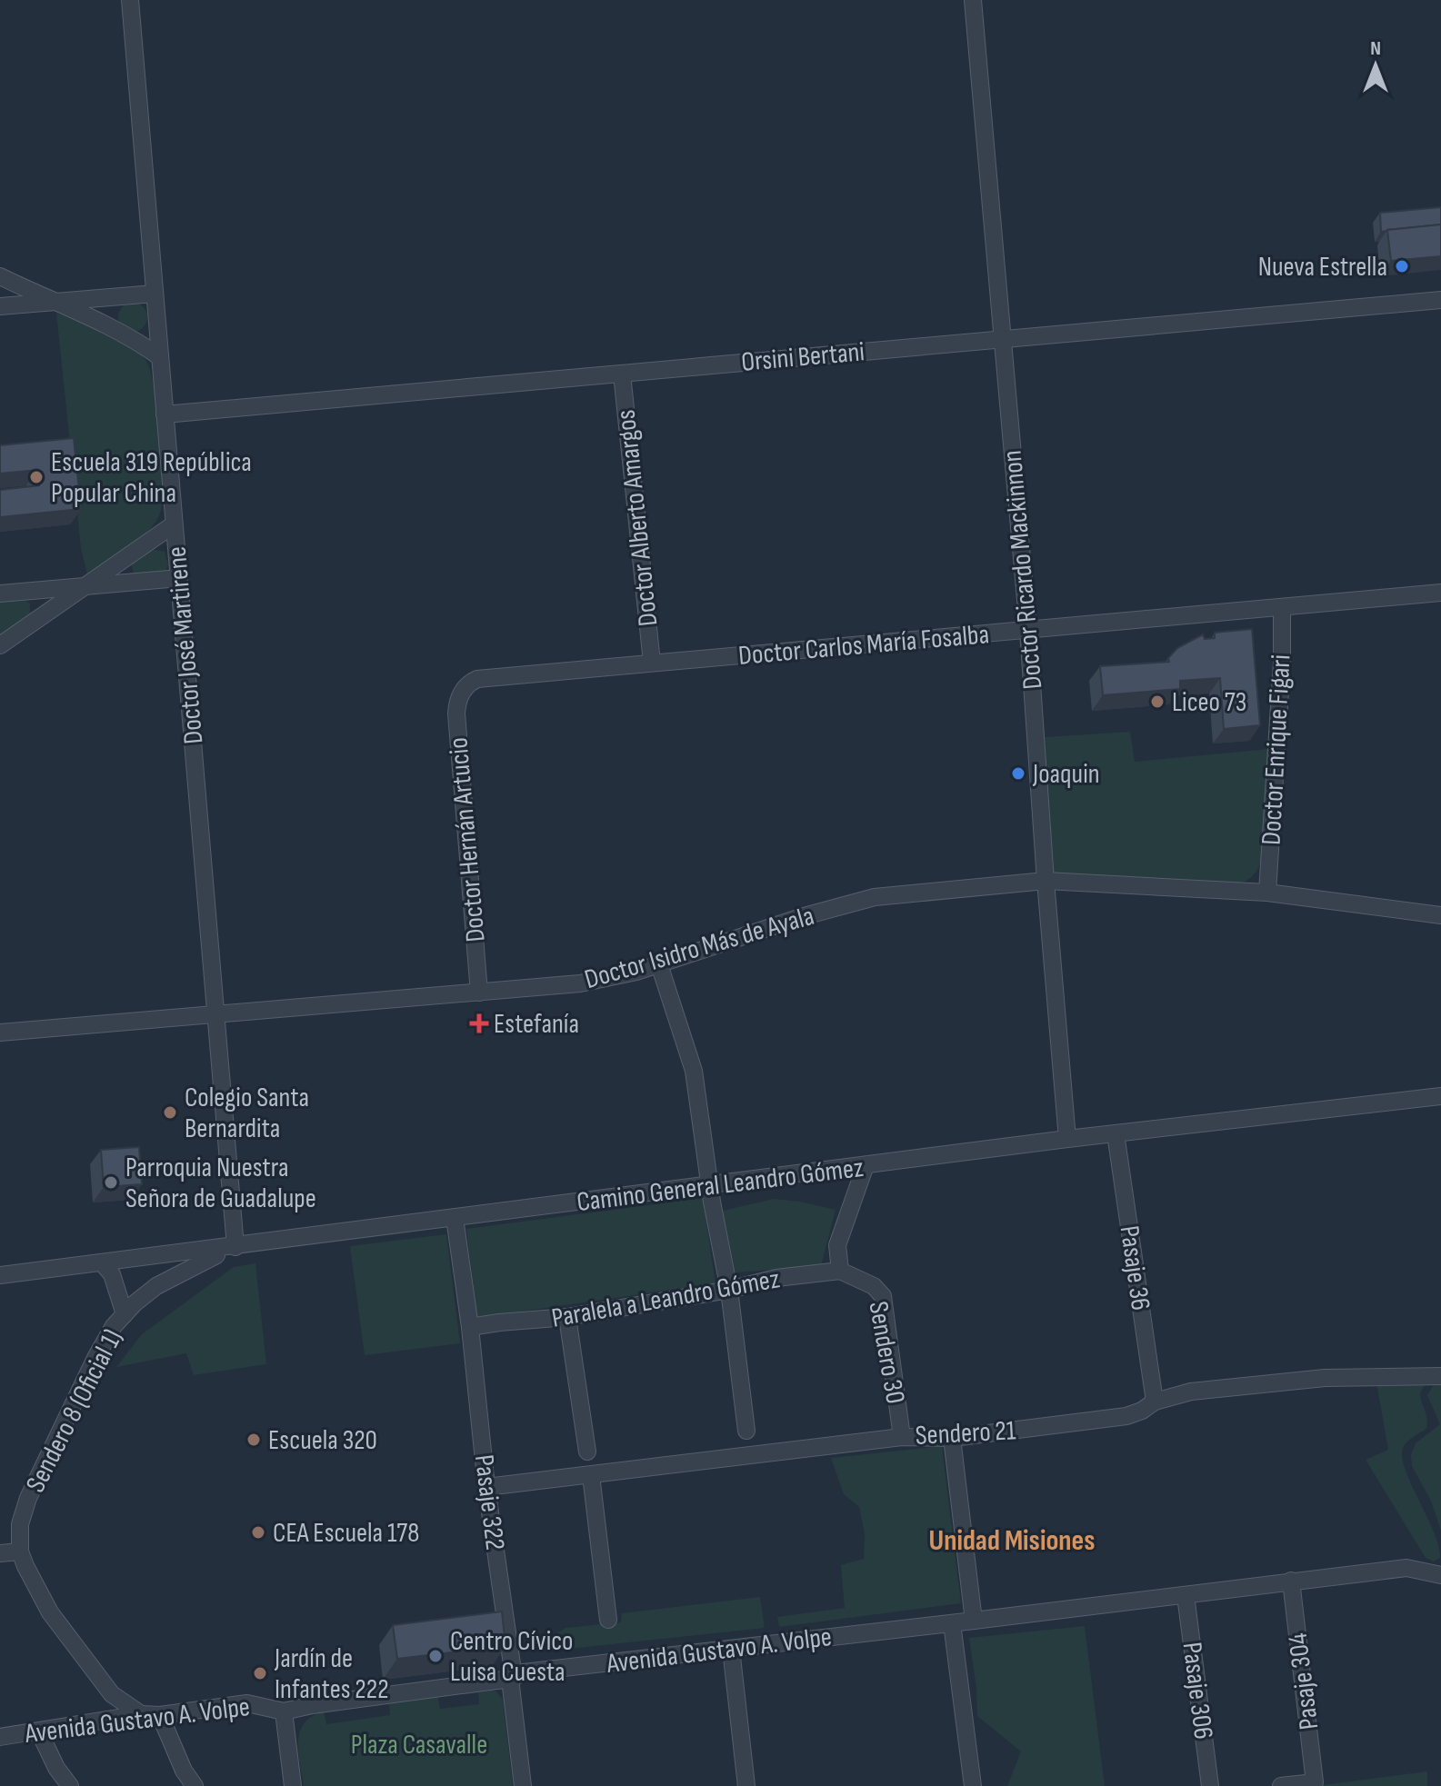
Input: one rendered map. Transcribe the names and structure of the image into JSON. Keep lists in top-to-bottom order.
{
  "streets": {
    "street": [
      "Orsini Bertani",
      "Doctor Alberto Amargos",
      "Doctor Ricardo Mackinnon",
      "Doctor Carlos María Fosalba",
      "Doctor José Martirene",
      "Doctor Enrique Figari",
      "Doctor Hernán Artucio",
      "Doctor Isidro Más de Ayala",
      "Camino General Leandro Gómez",
      "Pasaje 36",
      "Paralela a Leandro Gómez",
      "Sendero 30",
      "Sendero 8 (Oficial 1)",
      "Sendero 21",
      "Pasaje 322",
      "Avenida Gustavo A. Volpe",
      "Pasaje 304",
      "Pasaje 306"
    ]
  },
  "crossings": [
    ["Orsini Bertani", "Doctor Alberto Amargos"],
    ["Orsini Bertani", "Doctor Ricardo Mackinnon"],
    ["Orsini Bertani", "Doctor José Martirene"],
    ["Doctor Alberto Amargos", "Doctor Carlos María Fosalba"],
    ["Doctor Ricardo Mackinnon", "Doctor Carlos María Fosalba"],
    ["Doctor Ricardo Mackinnon", "Doctor Isidro Más de Ayala"],
    ["Doctor Ricardo Mackinnon", "Camino General Leandro Gómez"],
    ["Doctor Carlos María Fosalba", "Doctor Enrique Figari"],
    ["Doctor Carlos María Fosalba", "Doctor Hernán Artucio"],
    ["Doctor José Martirene", "Doctor Isidro Más de Ayala"],
    ["Doctor José Martirene", "Camino General Leandro Gómez"],
    ["Doctor José Martirene", "Sendero 8 (Oficial 1)"],
    ["Doctor Enrique Figari", "Doctor Isidro Más de Ayala"],
    ["Doctor Hernán Artucio", "Doctor Isidro Más de Ayala"],
    ["Camino General Leandro Gómez", "Pasaje 36"],
    ["Camino General Leandro Gómez", "Sendero 8 (Oficial 1)"],
    ["Camino General Leandro Gómez", "Pasaje 322"],
    ["Pasaje 36", "Sendero 21"],
    ["Paralela a Leandro Gómez", "Sendero 30"],
    ["Paralela a Leandro Gómez", "Pasaje 322"],
    ["Sendero 30", "Sendero 21"],
    ["Sendero 8 (Oficial 1)", "Avenida Gustavo A. Volpe"],
    ["Sendero 21", "Pasaje 322"],
    ["Pasaje 322", "Avenida Gustavo A. Volpe"],
    ["Avenida Gustavo A. Volpe", "Pasaje 304"],
    ["Avenida Gustavo A. Volpe", "Pasaje 306"]
  ],
  "districts": ["Unidad Misiones"],
  "parks": ["Plaza Casavalle"],
  "places": {
    "other": [
      "Nueva Estrella",
      "Escuela 319 República Popular China",
      "Liceo 73",
      "Joaquin",
      "Colegio Santa Bernardita",
      "Parroquia Nuestra Señora de Guadalupe",
      "Escuela 320",
      "CEA Escuela 178",
      "Centro Cívico Luisa Cuesta",
      "Jardín de Infantes 222"
    ],
    "health": ["Estefanía"]
  },
  "north": "top"
}
